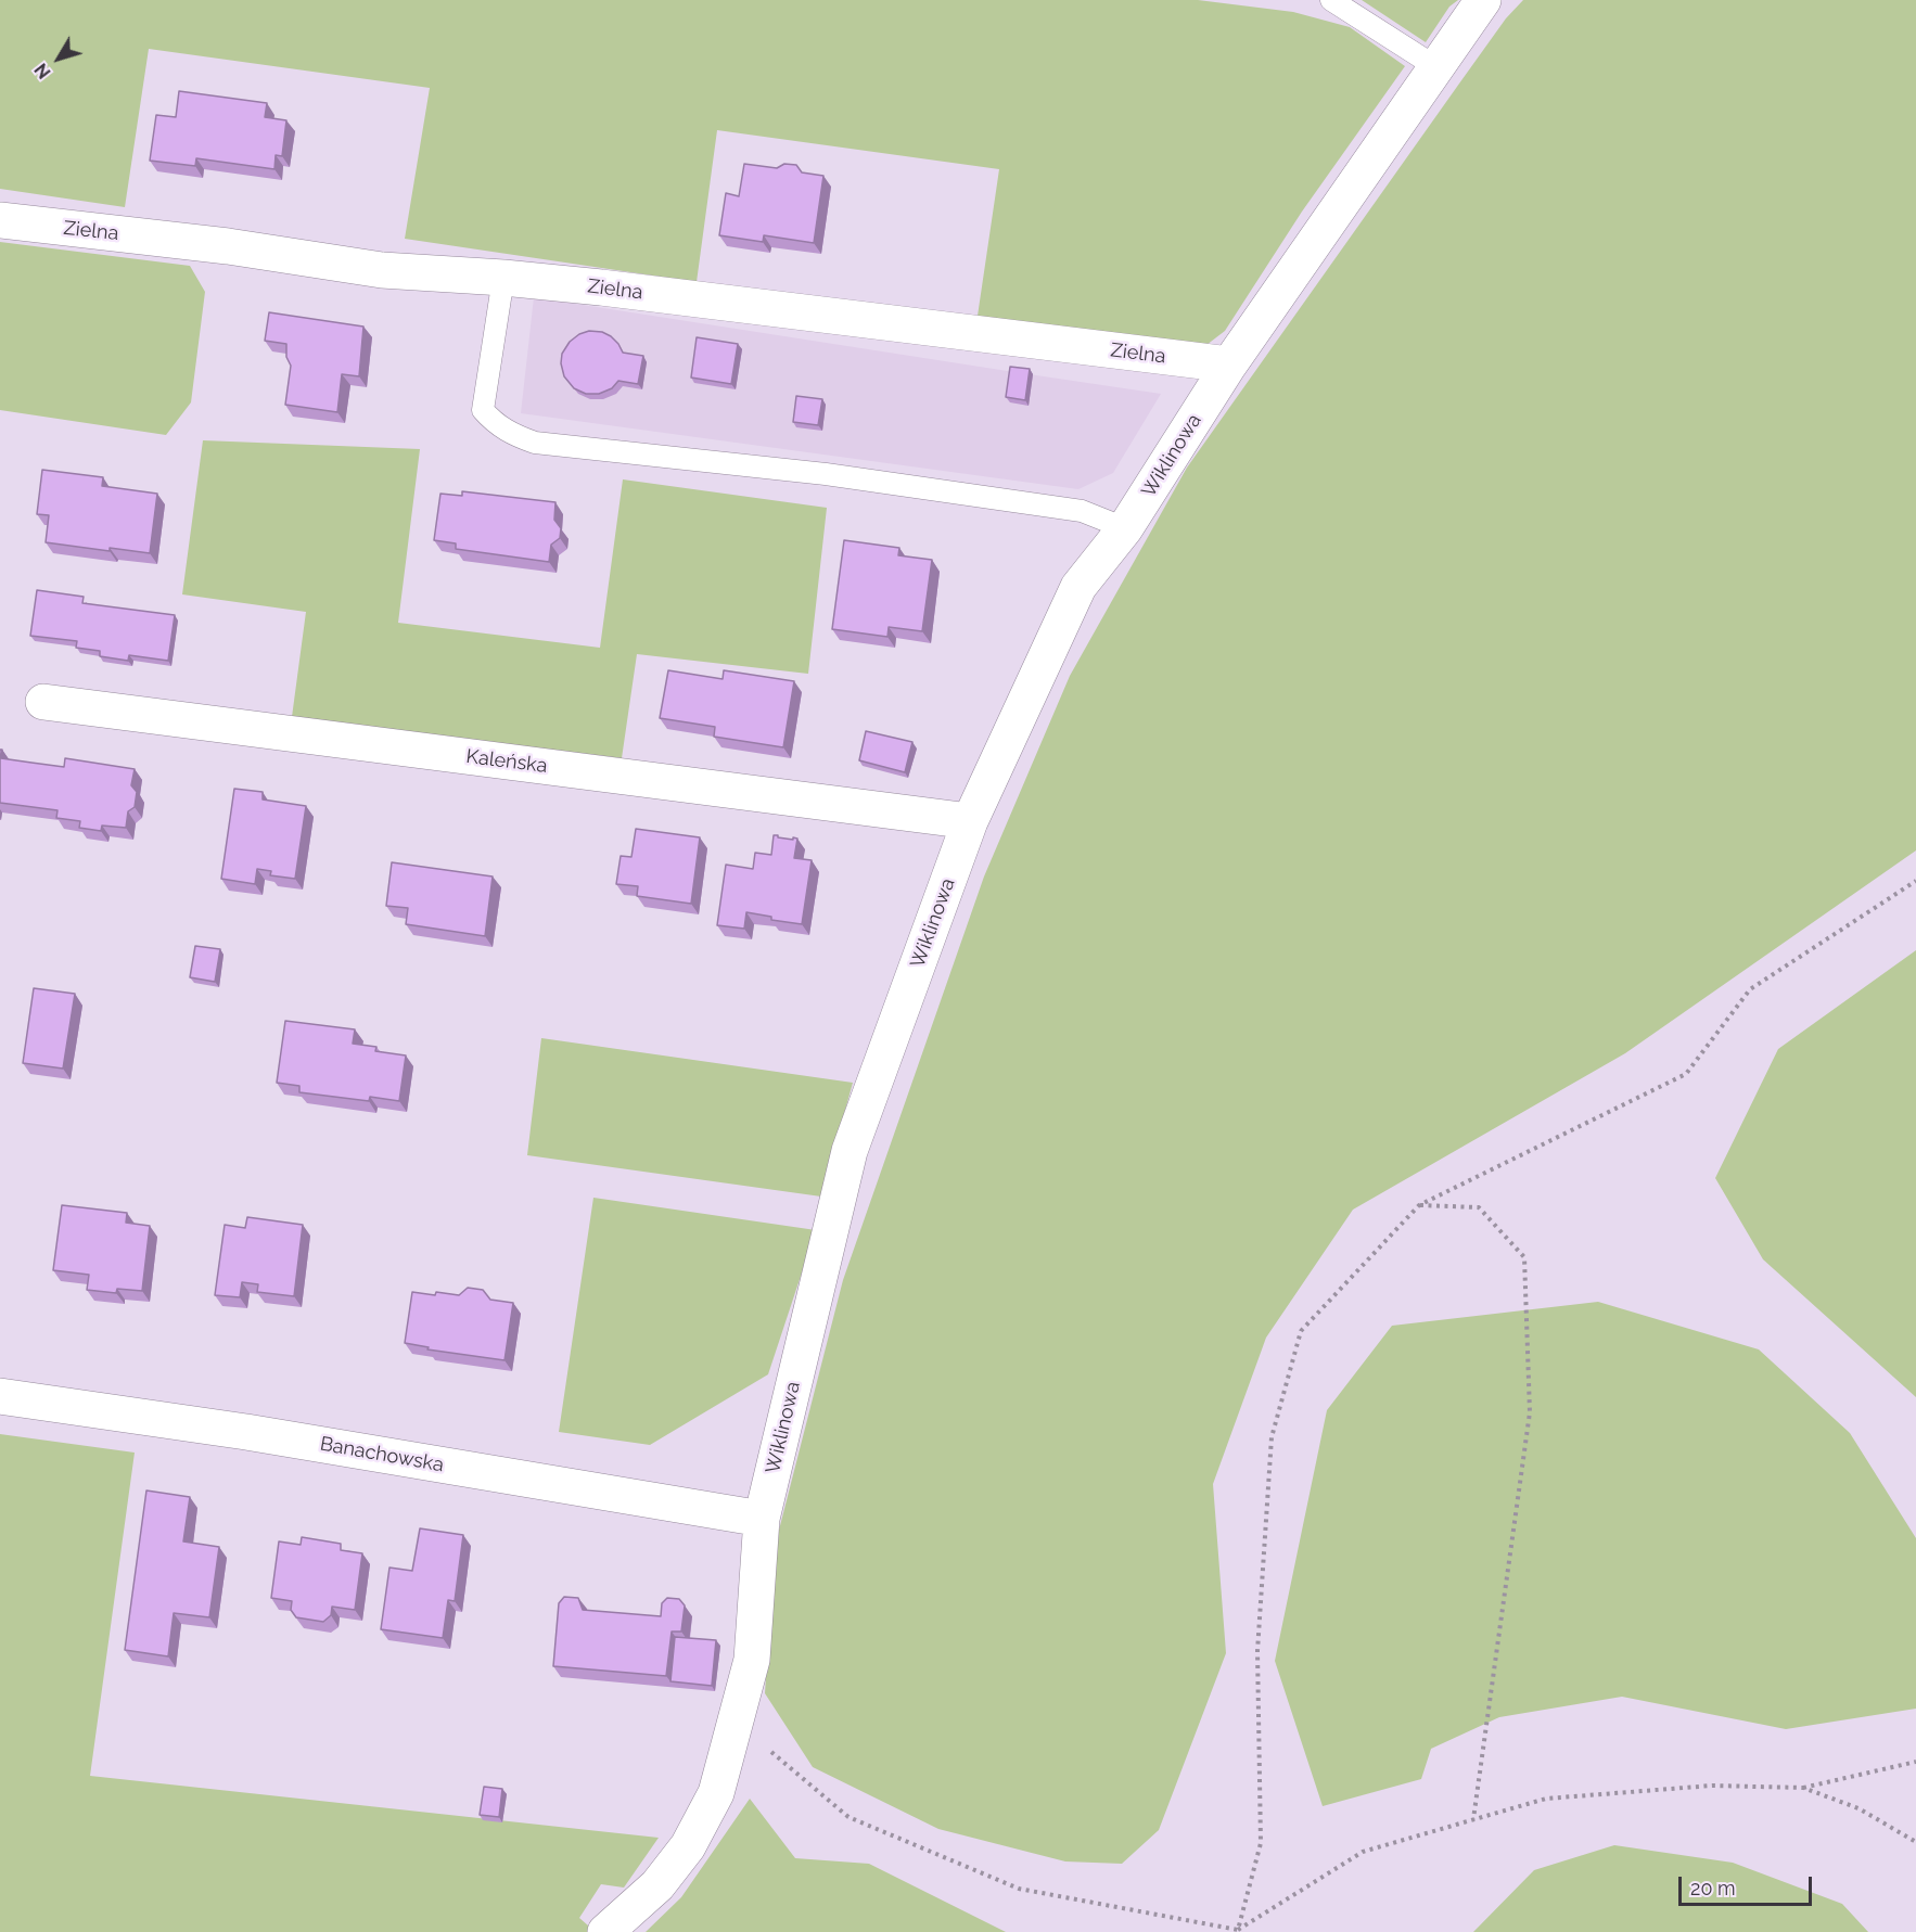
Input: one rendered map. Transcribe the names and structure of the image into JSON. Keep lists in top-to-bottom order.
{
  "streets": {
    "street": [
      "Zielna",
      "Wiklinowa",
      "Kaleńska",
      "Banachowska"
    ]
  },
  "crossings": [
    ["Zielna", "Wiklinowa"],
    ["Wiklinowa", "Kaleńska"],
    ["Wiklinowa", "Banachowska"]
  ],
  "scale_bar": "20 m",
  "north": "bottom left"
}
